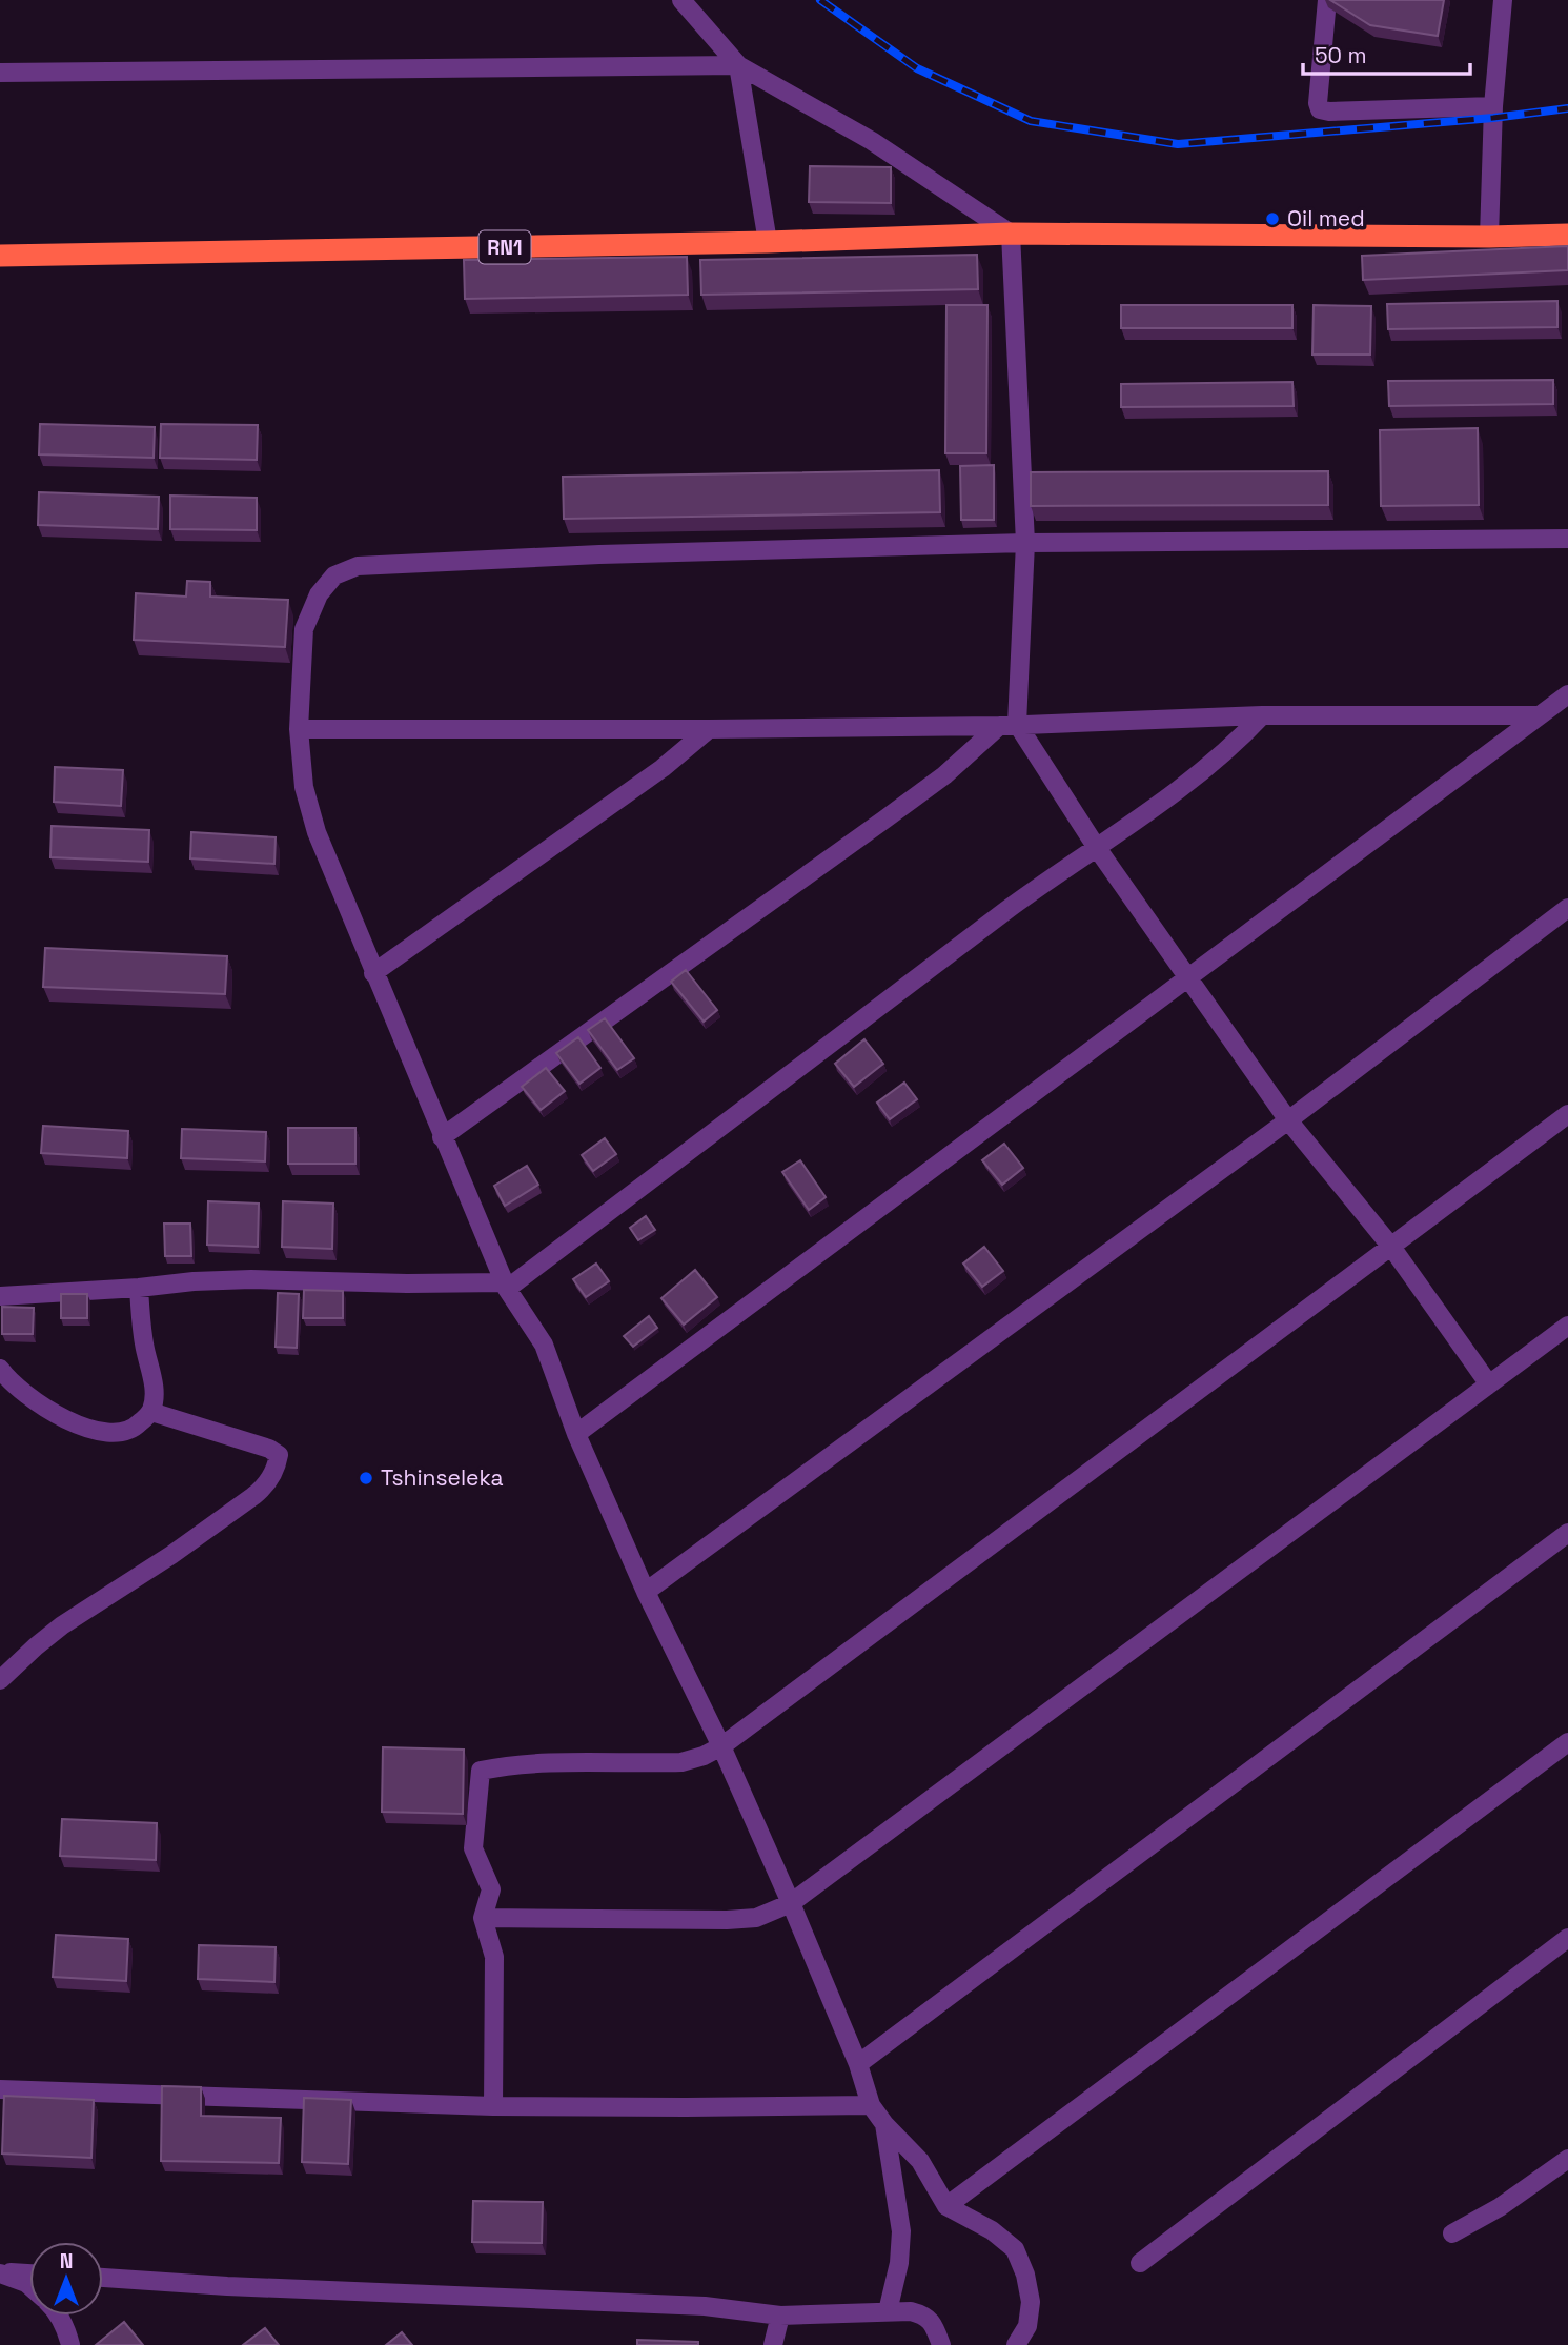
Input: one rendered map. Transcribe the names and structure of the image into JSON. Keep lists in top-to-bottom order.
{
  "streets": {
    "highway": ["RN1"]
  },
  "places": ["Oil med", "Tshinseleka"],
  "scale_bar": "50 m",
  "north": "top"
}
